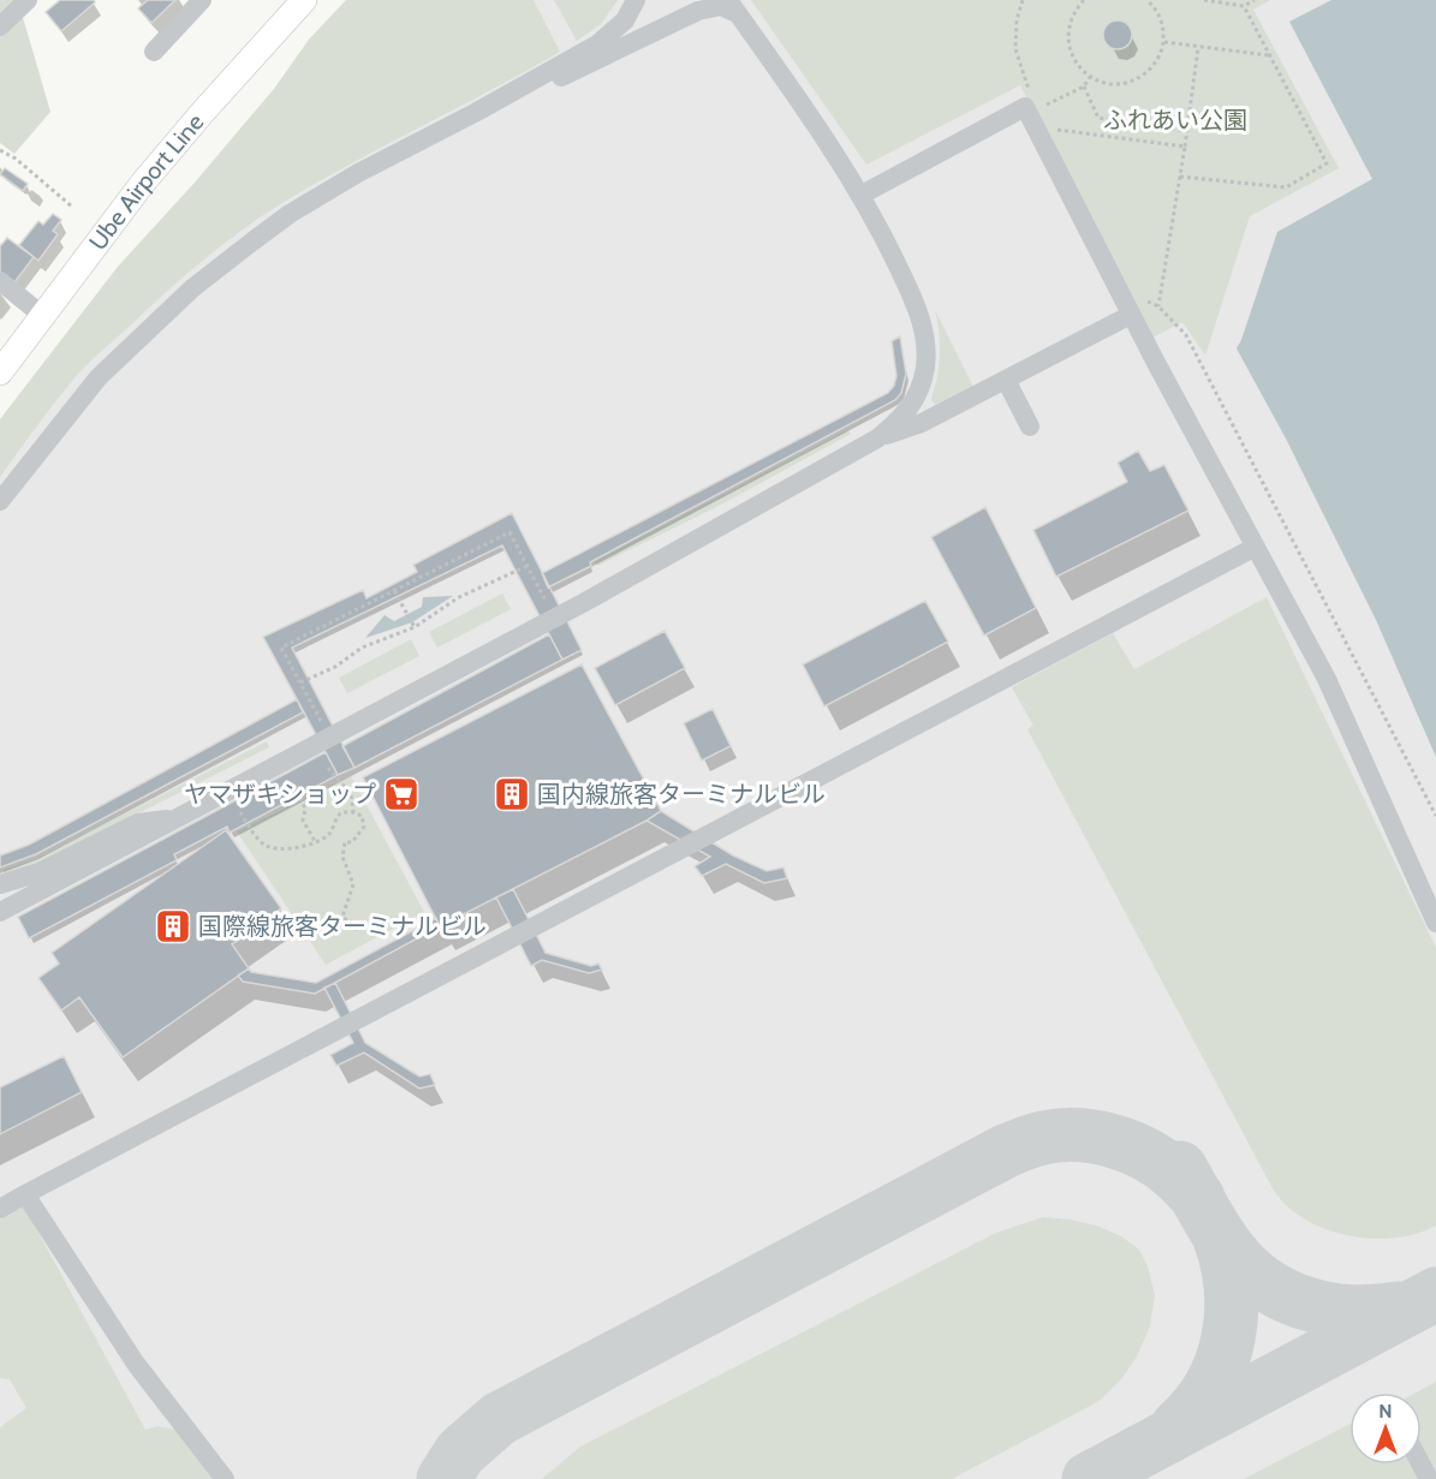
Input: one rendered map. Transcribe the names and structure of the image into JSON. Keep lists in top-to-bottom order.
{
  "streets": {
    "main road": ["Ube Airport Line"]
  },
  "parks": ["ふれあい公園"],
  "places": {
    "supermarket": ["ヤマザキショップ"],
    "building": ["国内線旅客ターミナルビル", "国際線旅客ターミナルビル"]
  },
  "north": "top"
}
